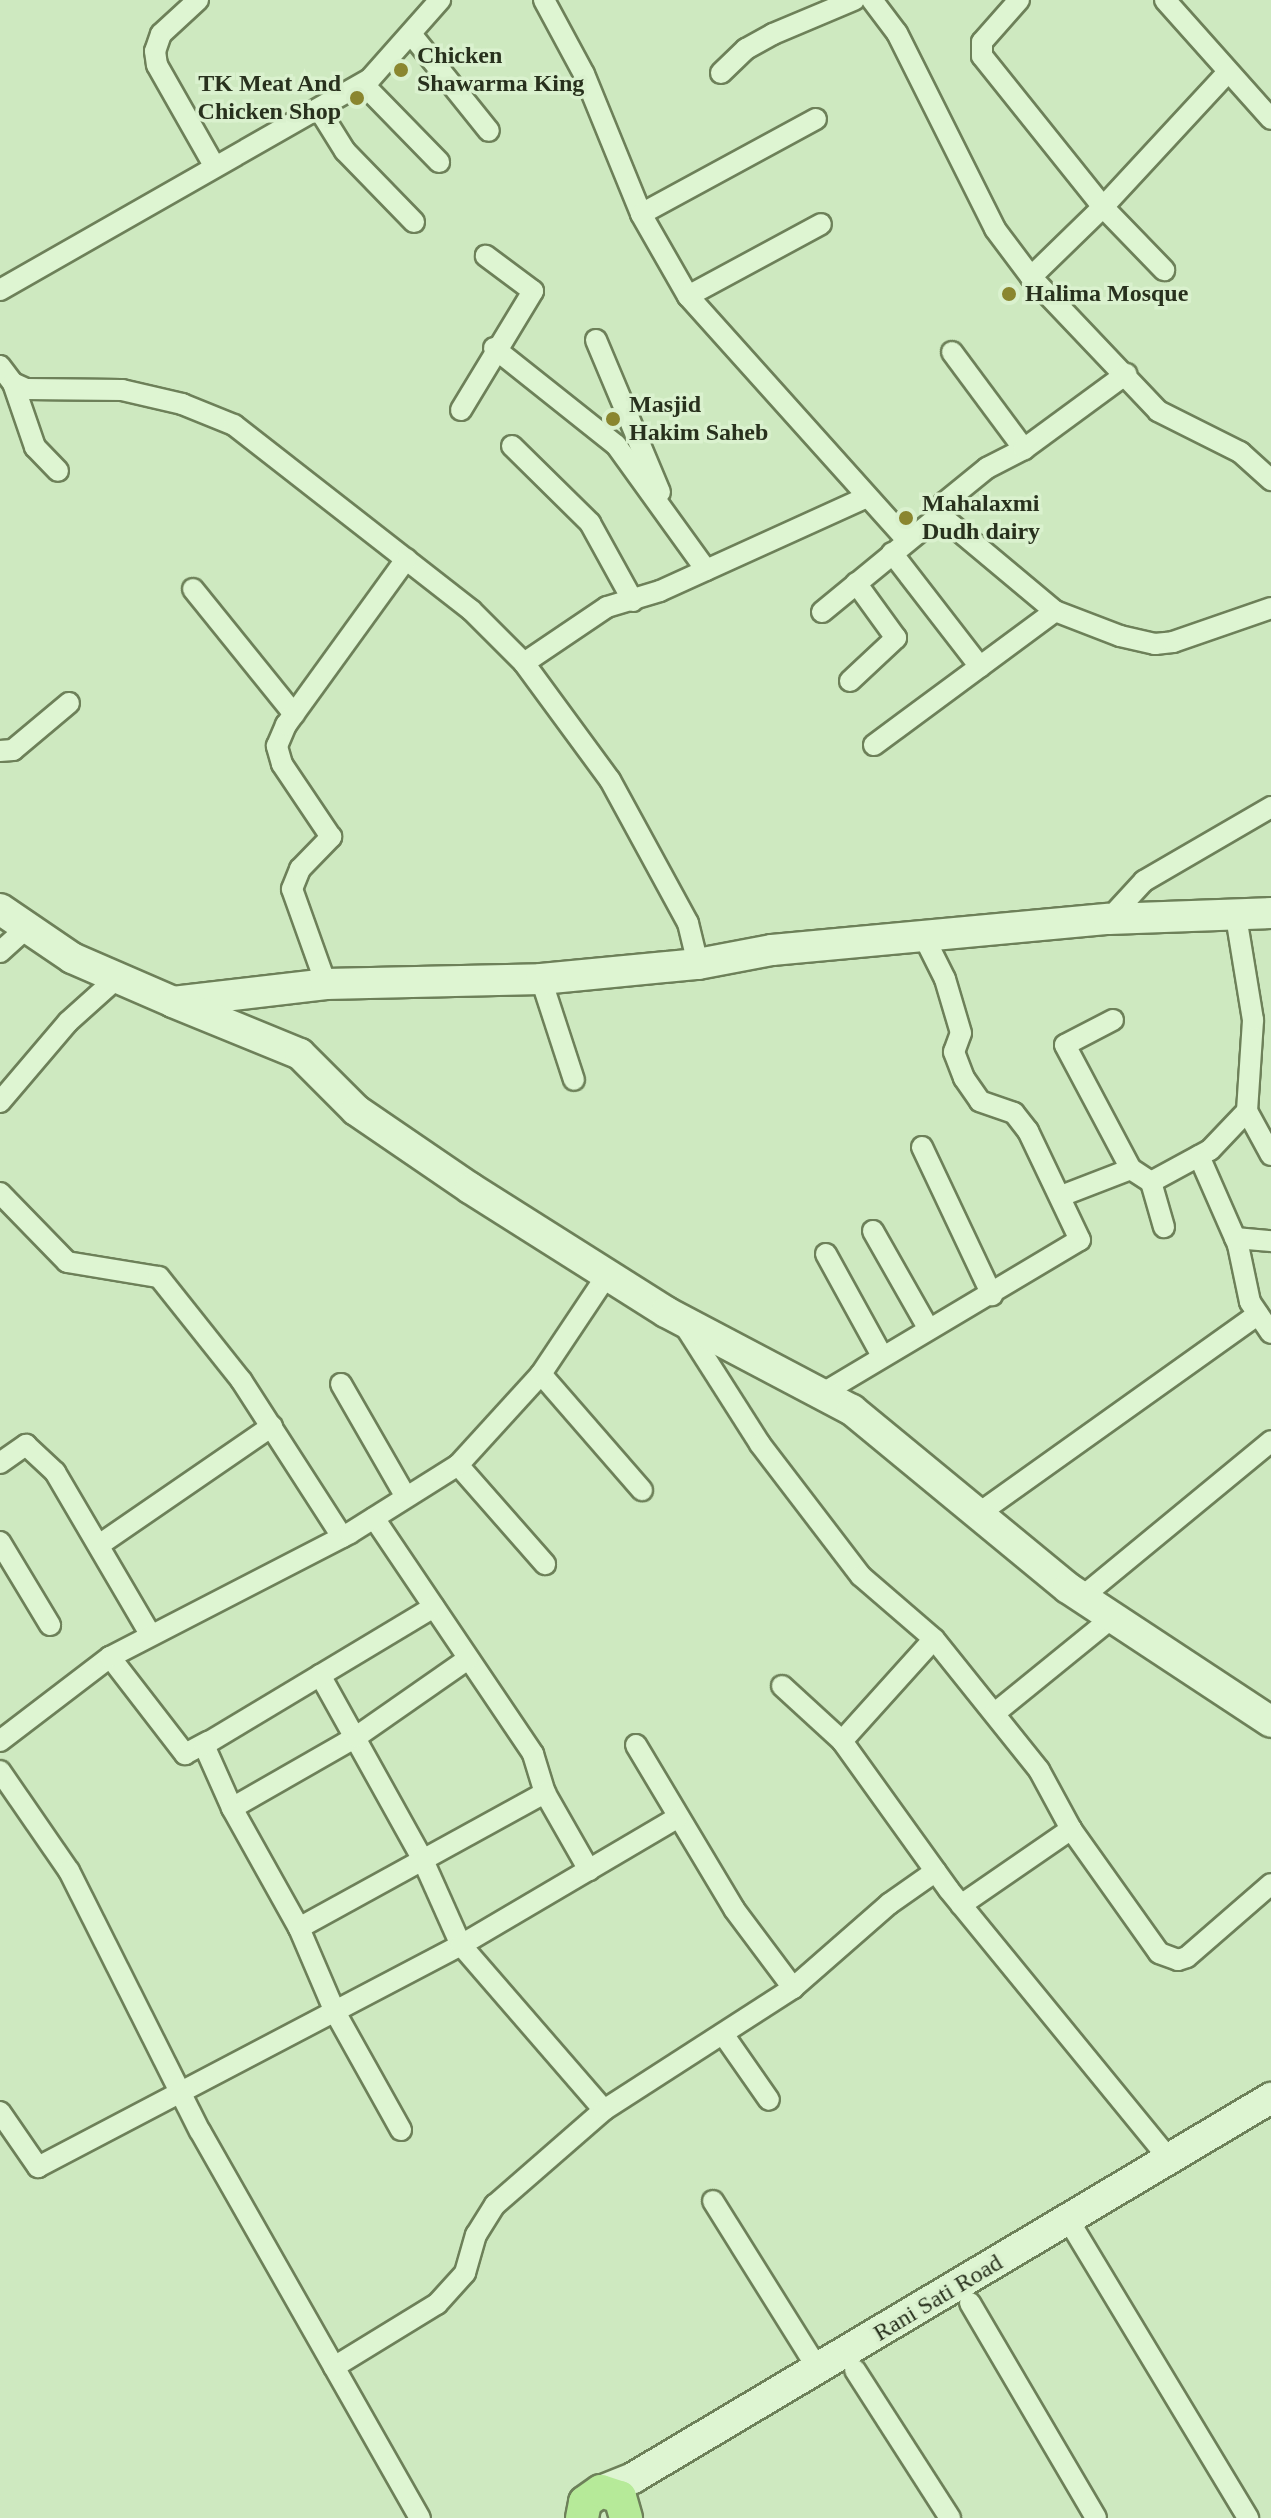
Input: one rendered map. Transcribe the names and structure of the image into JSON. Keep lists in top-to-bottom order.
{
  "streets": {
    "street": ["Rani Sati Road"]
  },
  "places": [
    "Chicken Shawarma King",
    "TK Meat And Chicken Shop",
    "Halima Mosque",
    "Masjid Hakim Saheb",
    "Mahalaxmi Dudh dairy"
  ]
}
